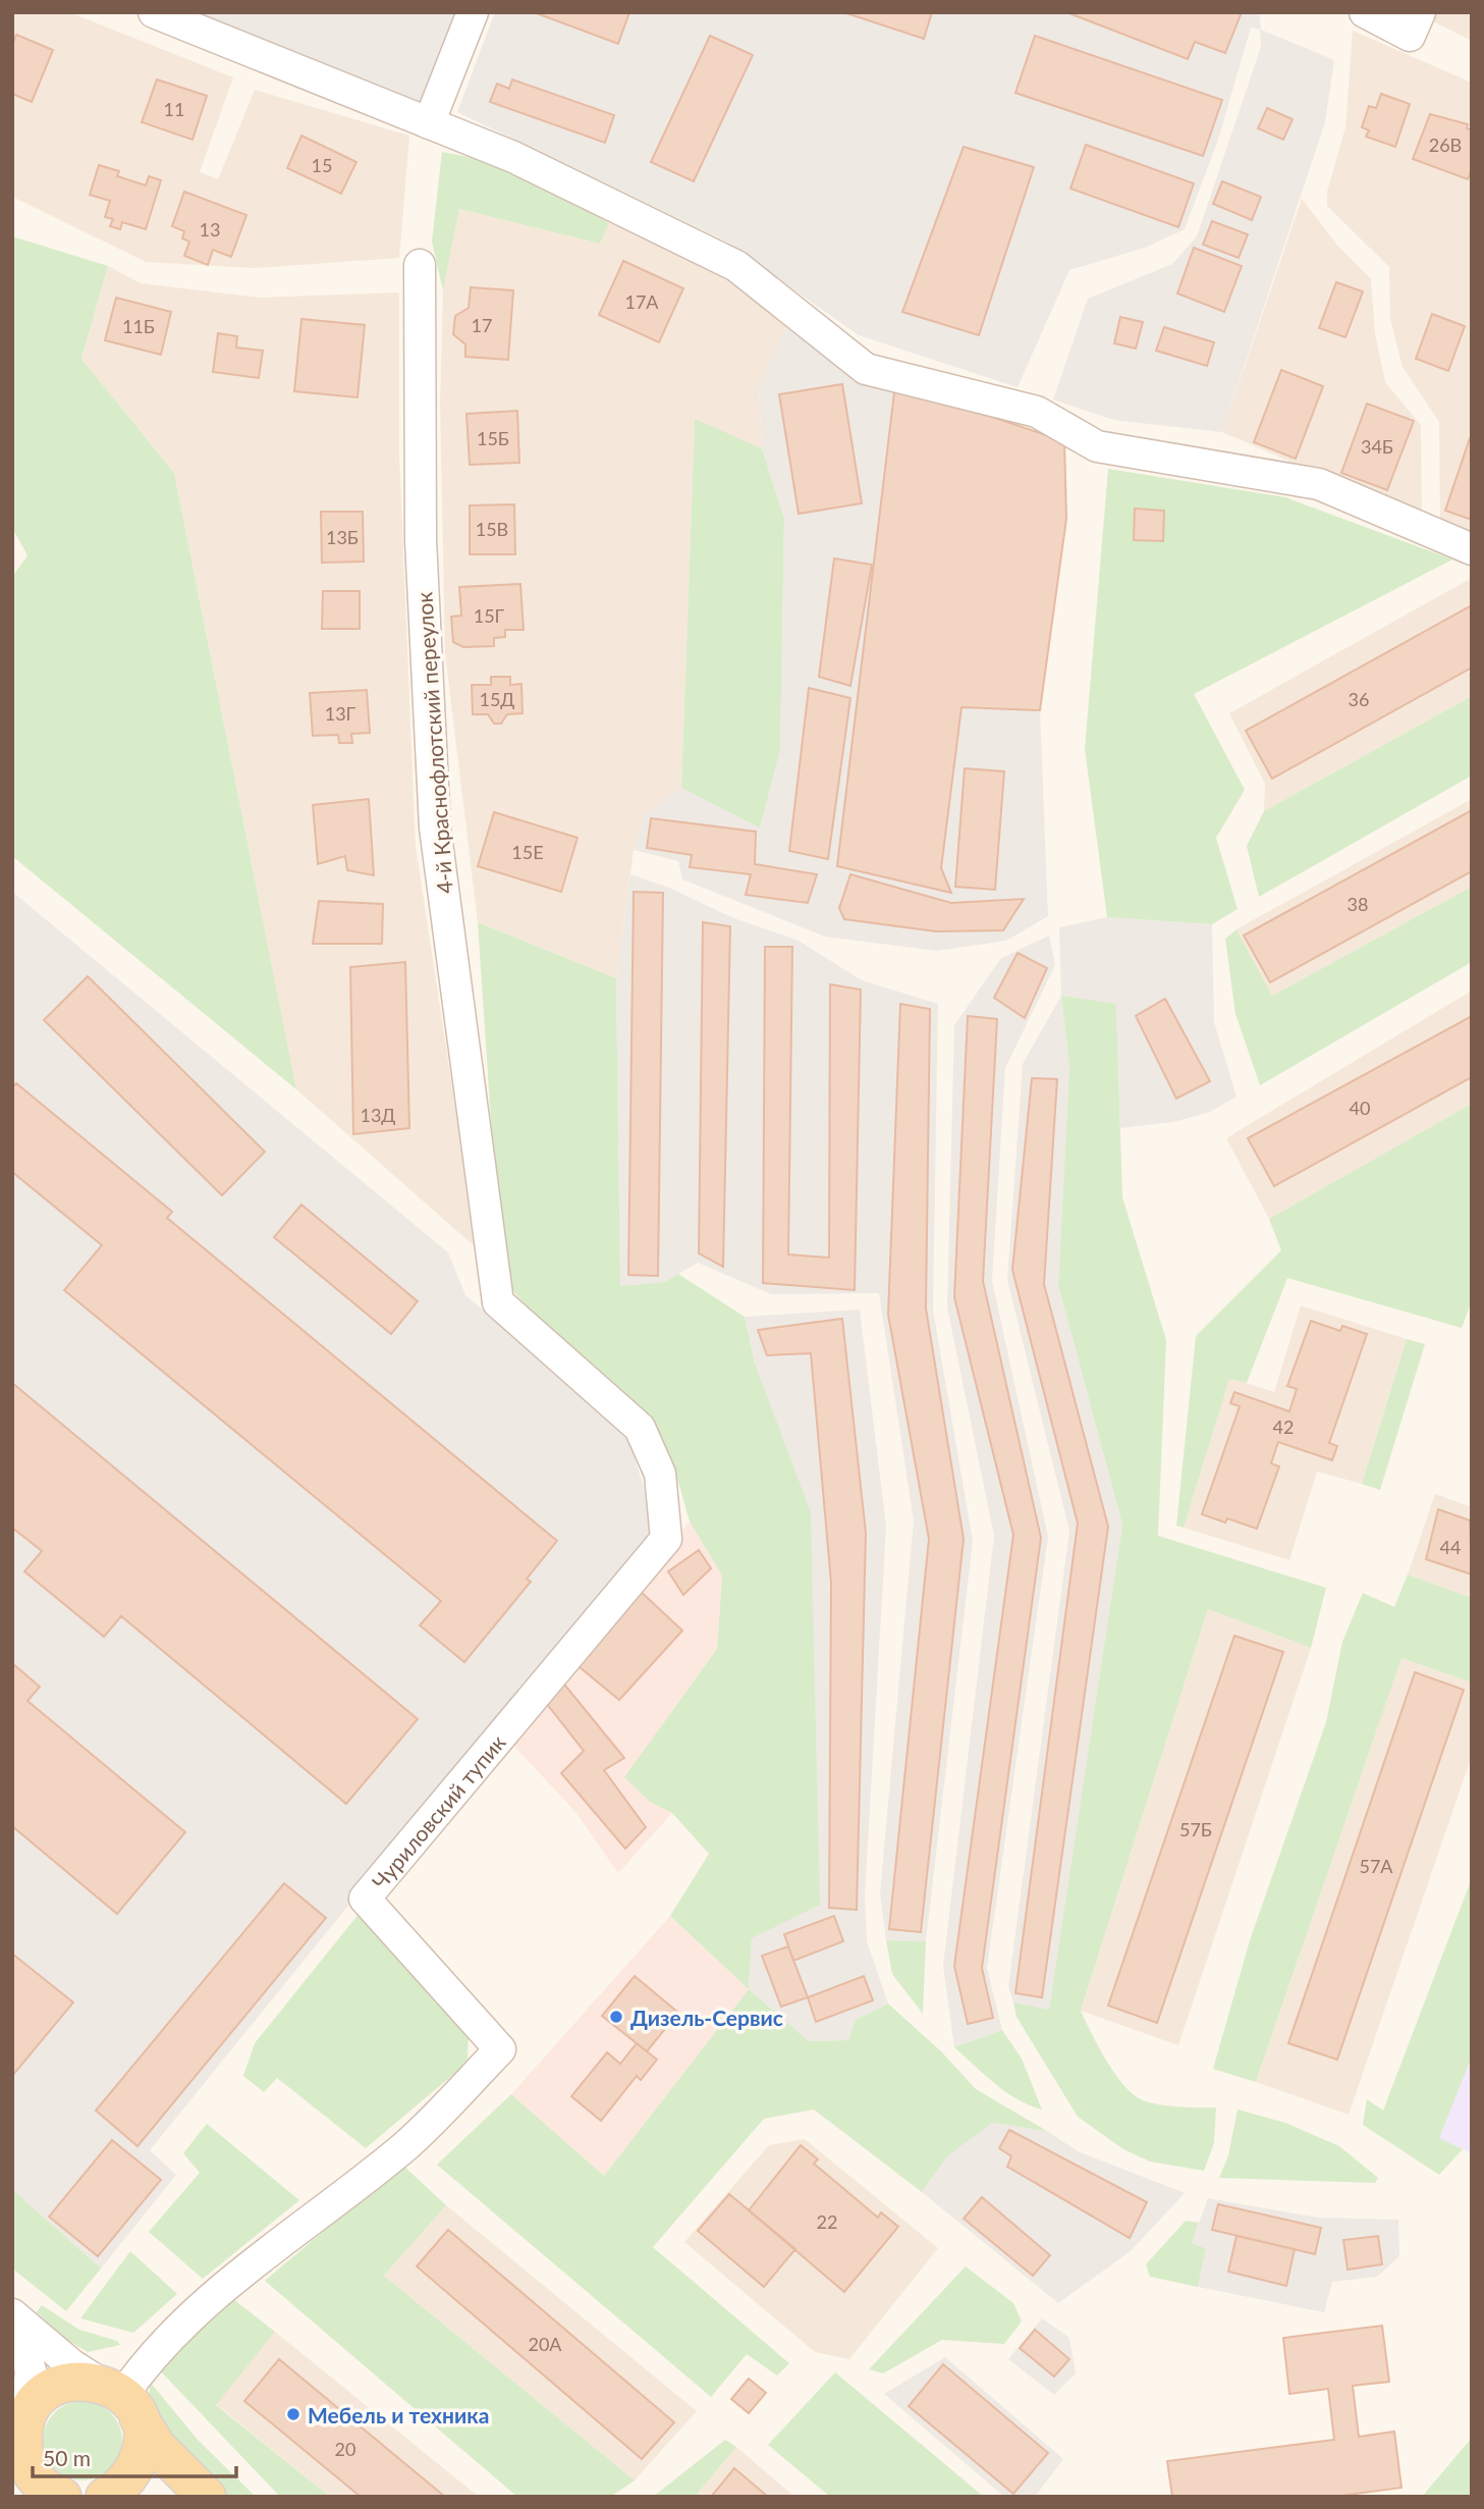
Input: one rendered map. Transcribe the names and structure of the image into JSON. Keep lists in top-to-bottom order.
{
  "streets": {
    "street": ["4-й Краснофлотский переулок", "Чуриловский тупик"]
  },
  "crossings": [
    ["4-й Краснофлотский переулок", "Чуриловский тупик"]
  ],
  "places": ["Дизель-Сервис", "Мебель и техника"],
  "house_numbers": [
    "11",
    "26В",
    "15",
    "13",
    "17А",
    "17",
    "11Б",
    "15Б",
    "34Б",
    "15В",
    "13Б",
    "15Г",
    "15Д",
    "36",
    "13Г",
    "15Е",
    "38",
    "40",
    "13Д",
    "42",
    "44",
    "57Б",
    "57А",
    "22",
    "20А",
    "20"
  ],
  "scale_bar": "50 m"
}
